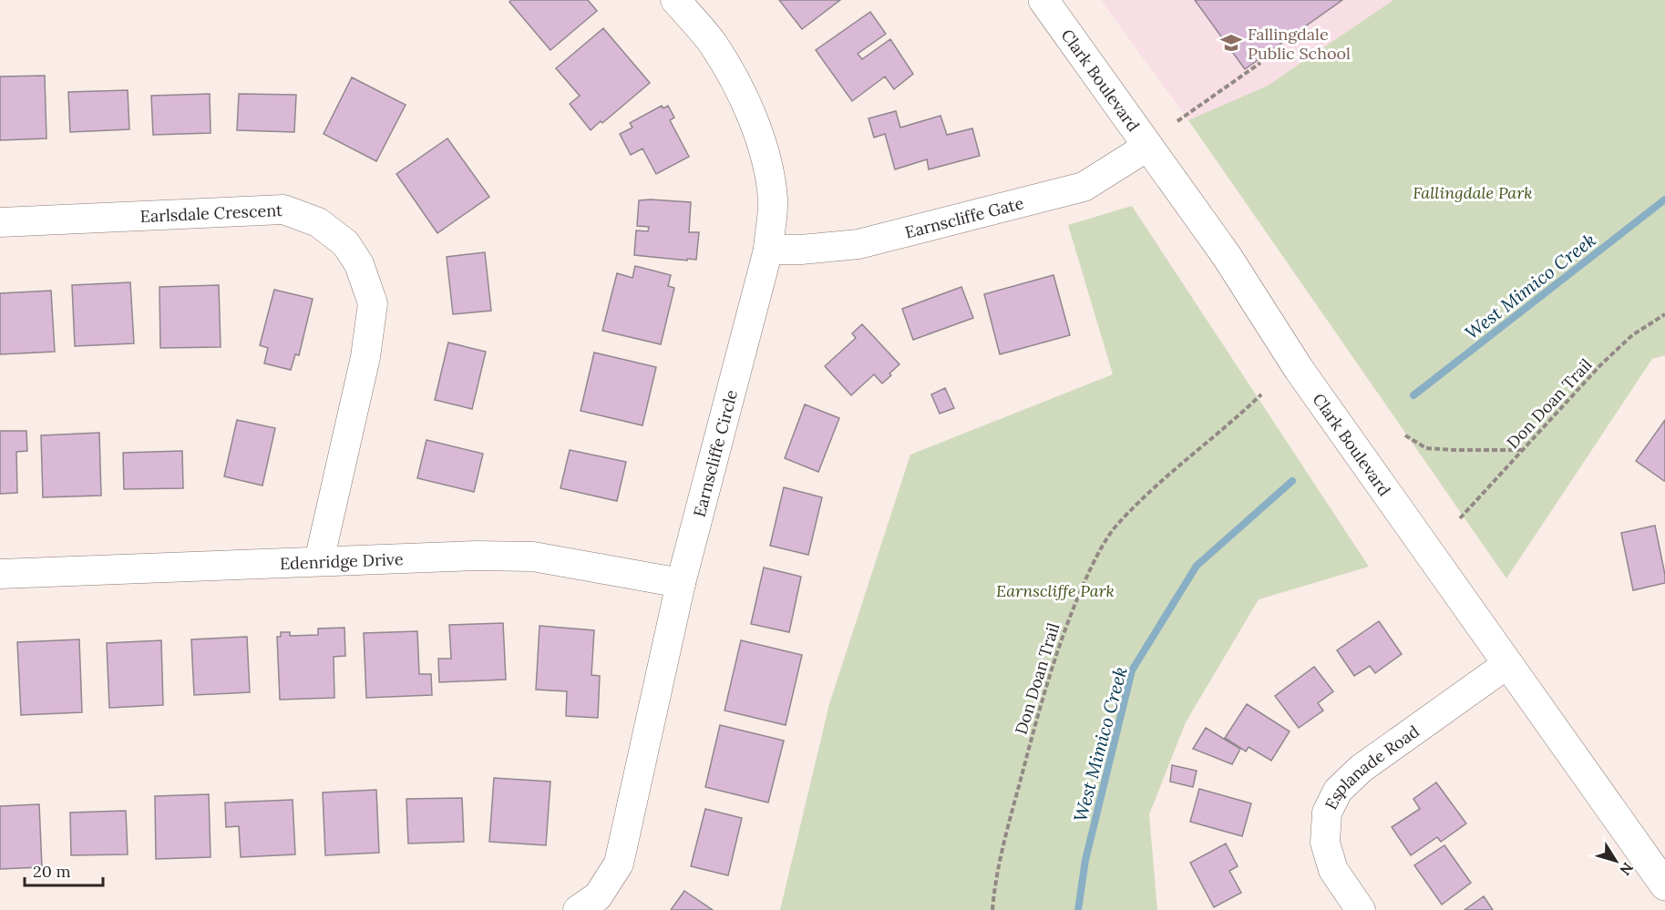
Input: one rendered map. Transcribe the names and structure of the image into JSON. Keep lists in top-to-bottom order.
{
  "streets": {
    "street": [
      "Clark Boulevard",
      "Earlsdale Crescent",
      "Earnscliffe Gate",
      "Earnscliffe Circle",
      "Edenridge Drive",
      "Esplanade Road"
    ],
    "path": ["Don Doan Trail"]
  },
  "crossings": [
    ["Clark Boulevard", "Earnscliffe Gate"],
    ["Clark Boulevard", "Esplanade Road"],
    ["Earlsdale Crescent", "Edenridge Drive"],
    ["Earnscliffe Gate", "Earnscliffe Circle"],
    ["Earnscliffe Circle", "Edenridge Drive"]
  ],
  "water": ["West Mimico Creek"],
  "parks": ["Fallingdale Park", "Earnscliffe Park"],
  "places": {
    "school or university": ["Fallingdale Public School"]
  },
  "scale_bar": "20 m",
  "north": "bottom right"
}
